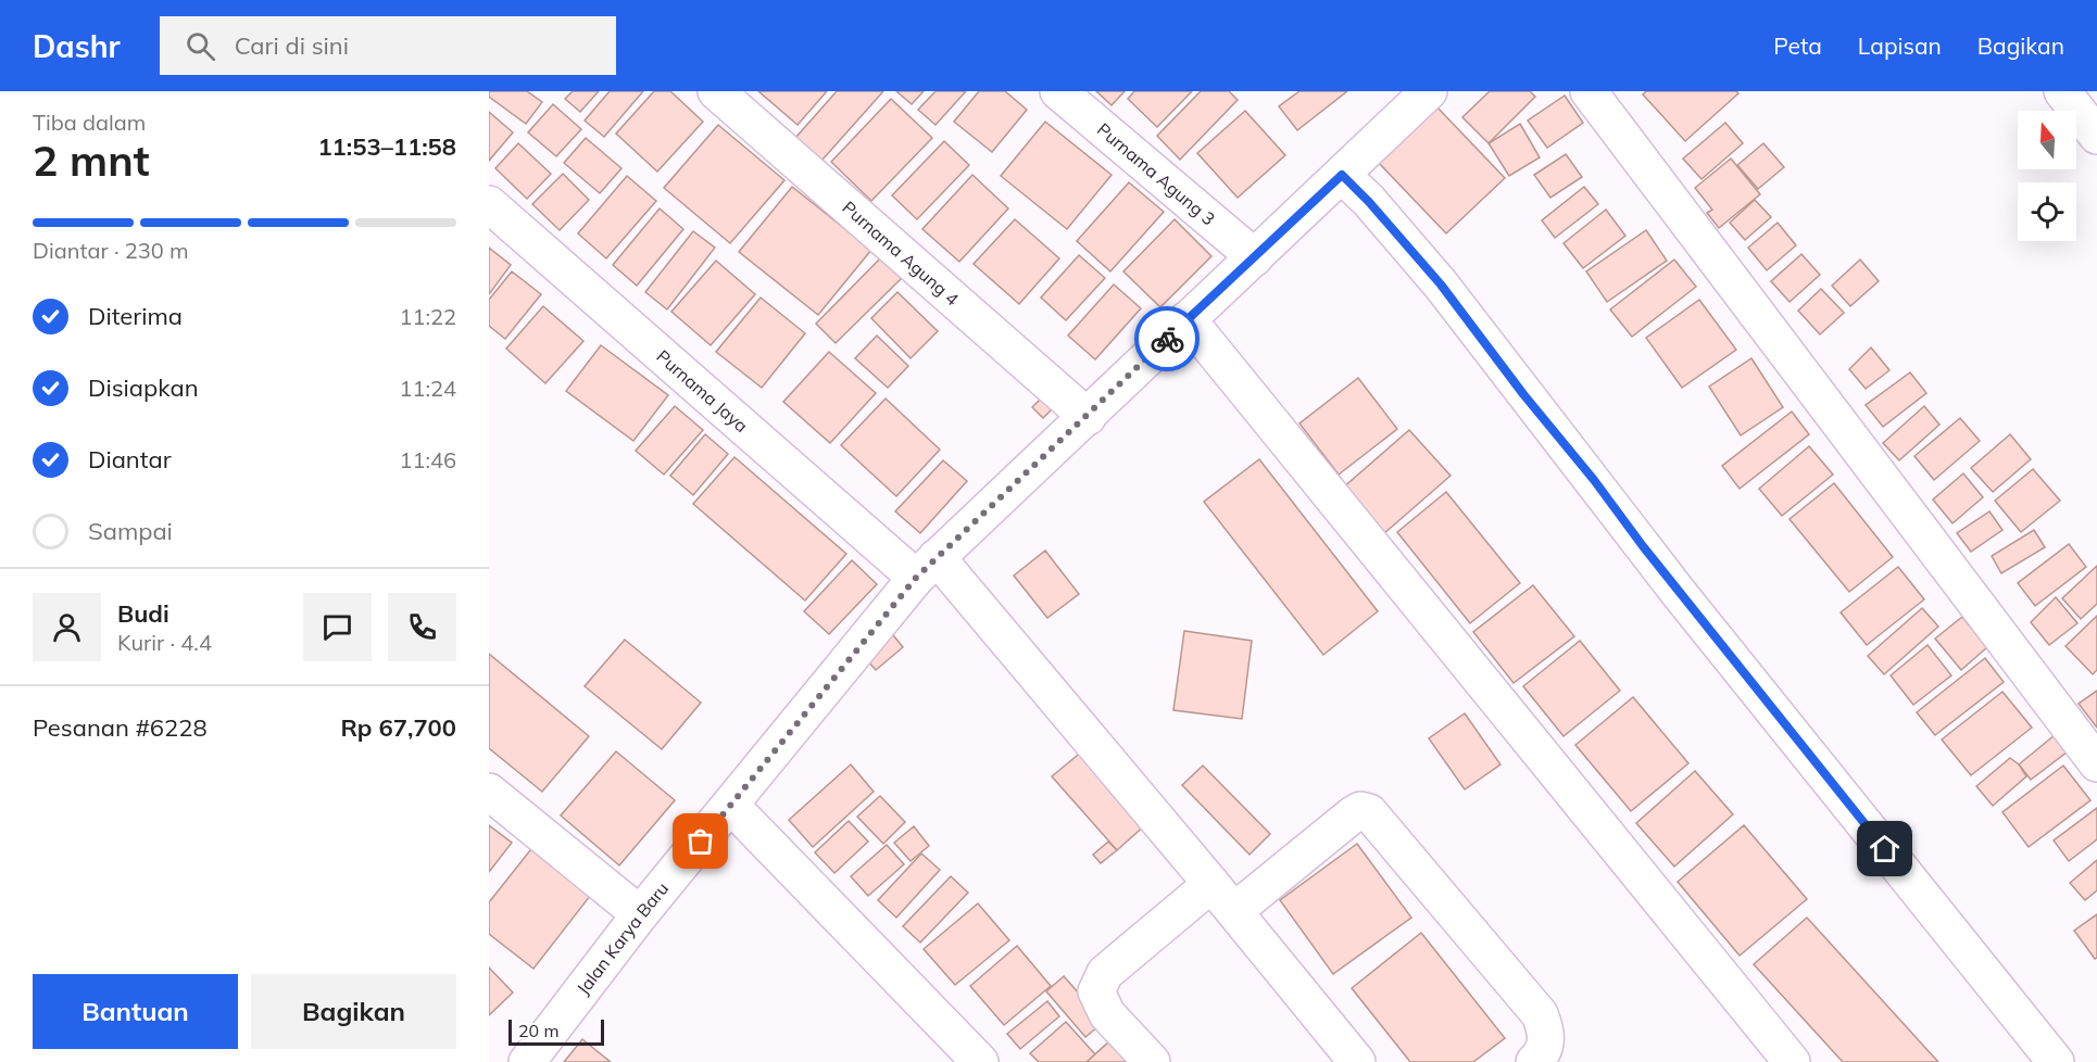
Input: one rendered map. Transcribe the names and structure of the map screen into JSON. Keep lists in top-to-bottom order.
{
  "streets": {
    "street": [
      "Purnama Agung 3",
      "Purnama Agung 4",
      "Purnama Jaya",
      "Jalan Karya Baru"
    ]
  },
  "crossings": [
    ["Purnama Agung 3", "Jalan Karya Baru"],
    ["Purnama Agung 4", "Jalan Karya Baru"],
    ["Purnama Jaya", "Jalan Karya Baru"]
  ],
  "scale_bar": "20 m",
  "north": "top",
  "page": {
    "header": "Dashr",
    "search": "Cari di sini",
    "nav": ["Peta", "Lapisan", "Bagikan"],
    "heading": ["2 mnt", "Tiba dalam", "11:53–11:58"],
    "panel": [
      "Budi",
      "Kurir · 4.4",
      "Pesanan #6228",
      "Rp 67,700"
    ],
    "bar": "Diantar · 230 m",
    "list": [
      ["Diterima", "11:22"],
      ["Disiapkan", "11:24"],
      ["Diantar", "11:46"],
      "Sampai"
    ],
    "buttons": ["Bantuan", "Bagikan"],
    "scale": "20 m"
  }
}
